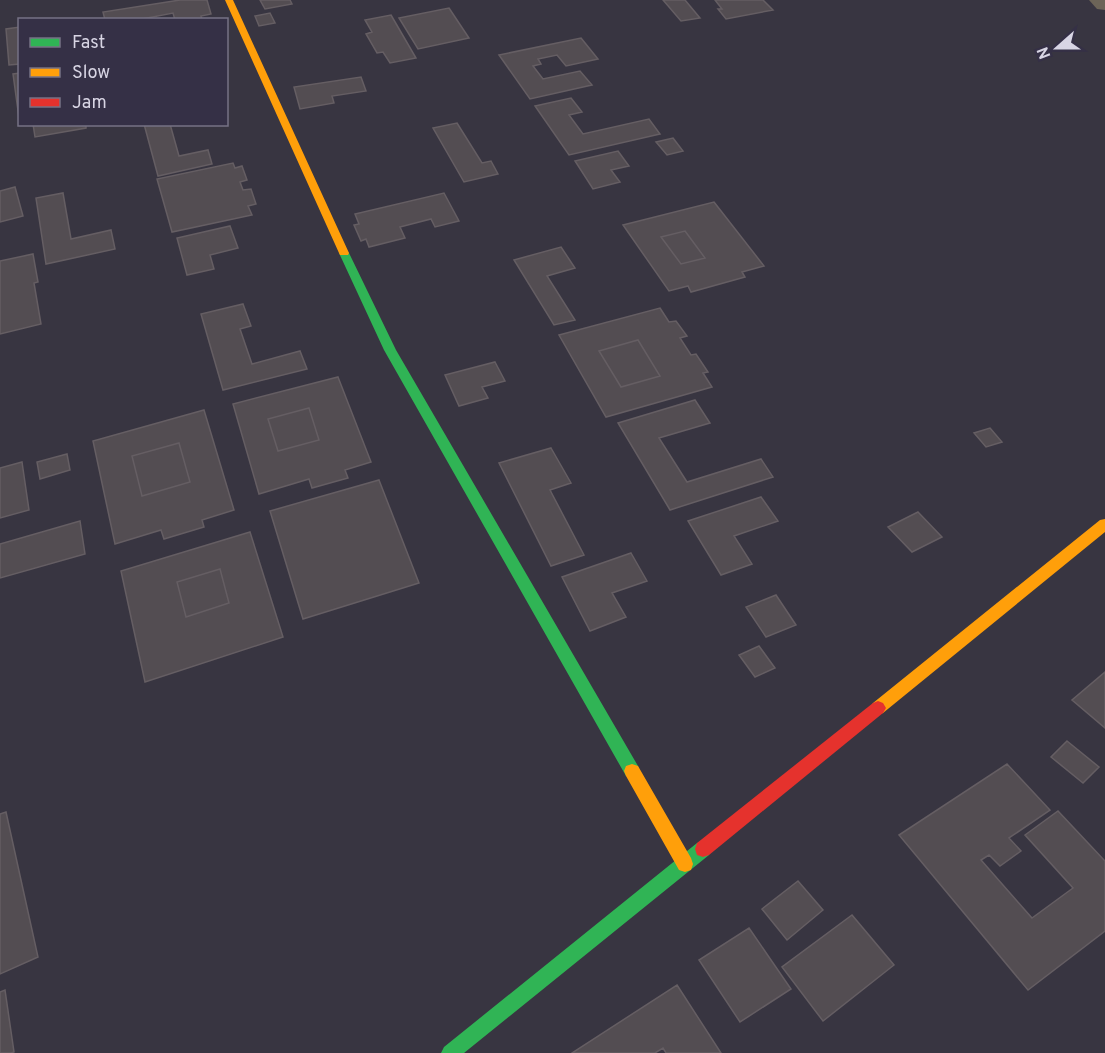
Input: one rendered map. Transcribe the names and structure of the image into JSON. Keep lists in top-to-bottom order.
{
  "legend": ["Fast", "Slow", "Jam"],
  "north": "left"
}
